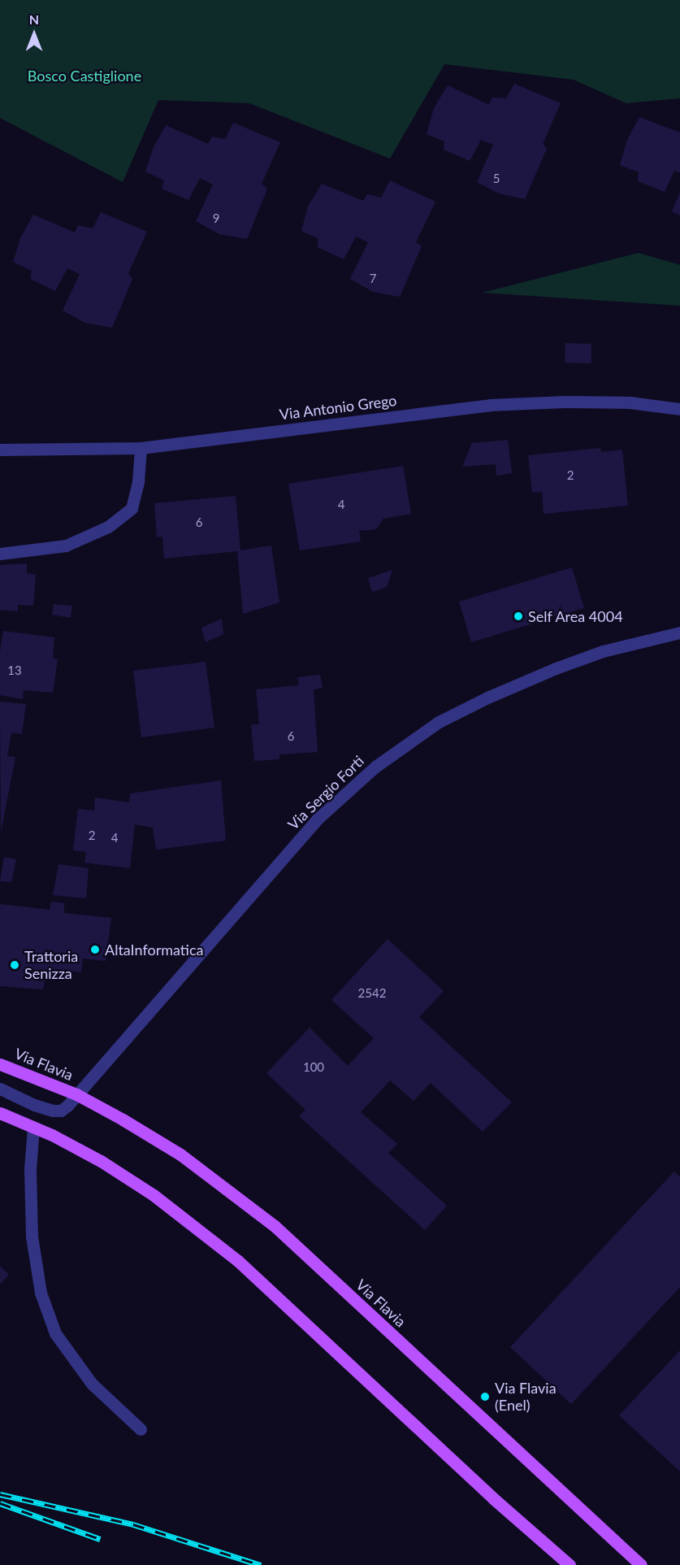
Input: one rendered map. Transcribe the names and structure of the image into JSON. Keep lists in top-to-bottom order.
{
  "streets": {
    "main road": ["Via Flavia"],
    "street": ["Via Antonio Grego", "Via Sergio Forti"]
  },
  "crossings": [
    ["Via Sergio Forti", "Via Flavia"]
  ],
  "parks": ["Bosco Castiglione"],
  "places": [
    "Self Area 4004",
    "AltaInformatica",
    "Trattoria Senizza",
    "Via Flavia (Enel)"
  ],
  "house_numbers": [
    "5",
    "9",
    "7",
    "2",
    "4",
    "6",
    "13",
    "6",
    "2",
    "4",
    "2542",
    "100"
  ],
  "north": "top"
}
